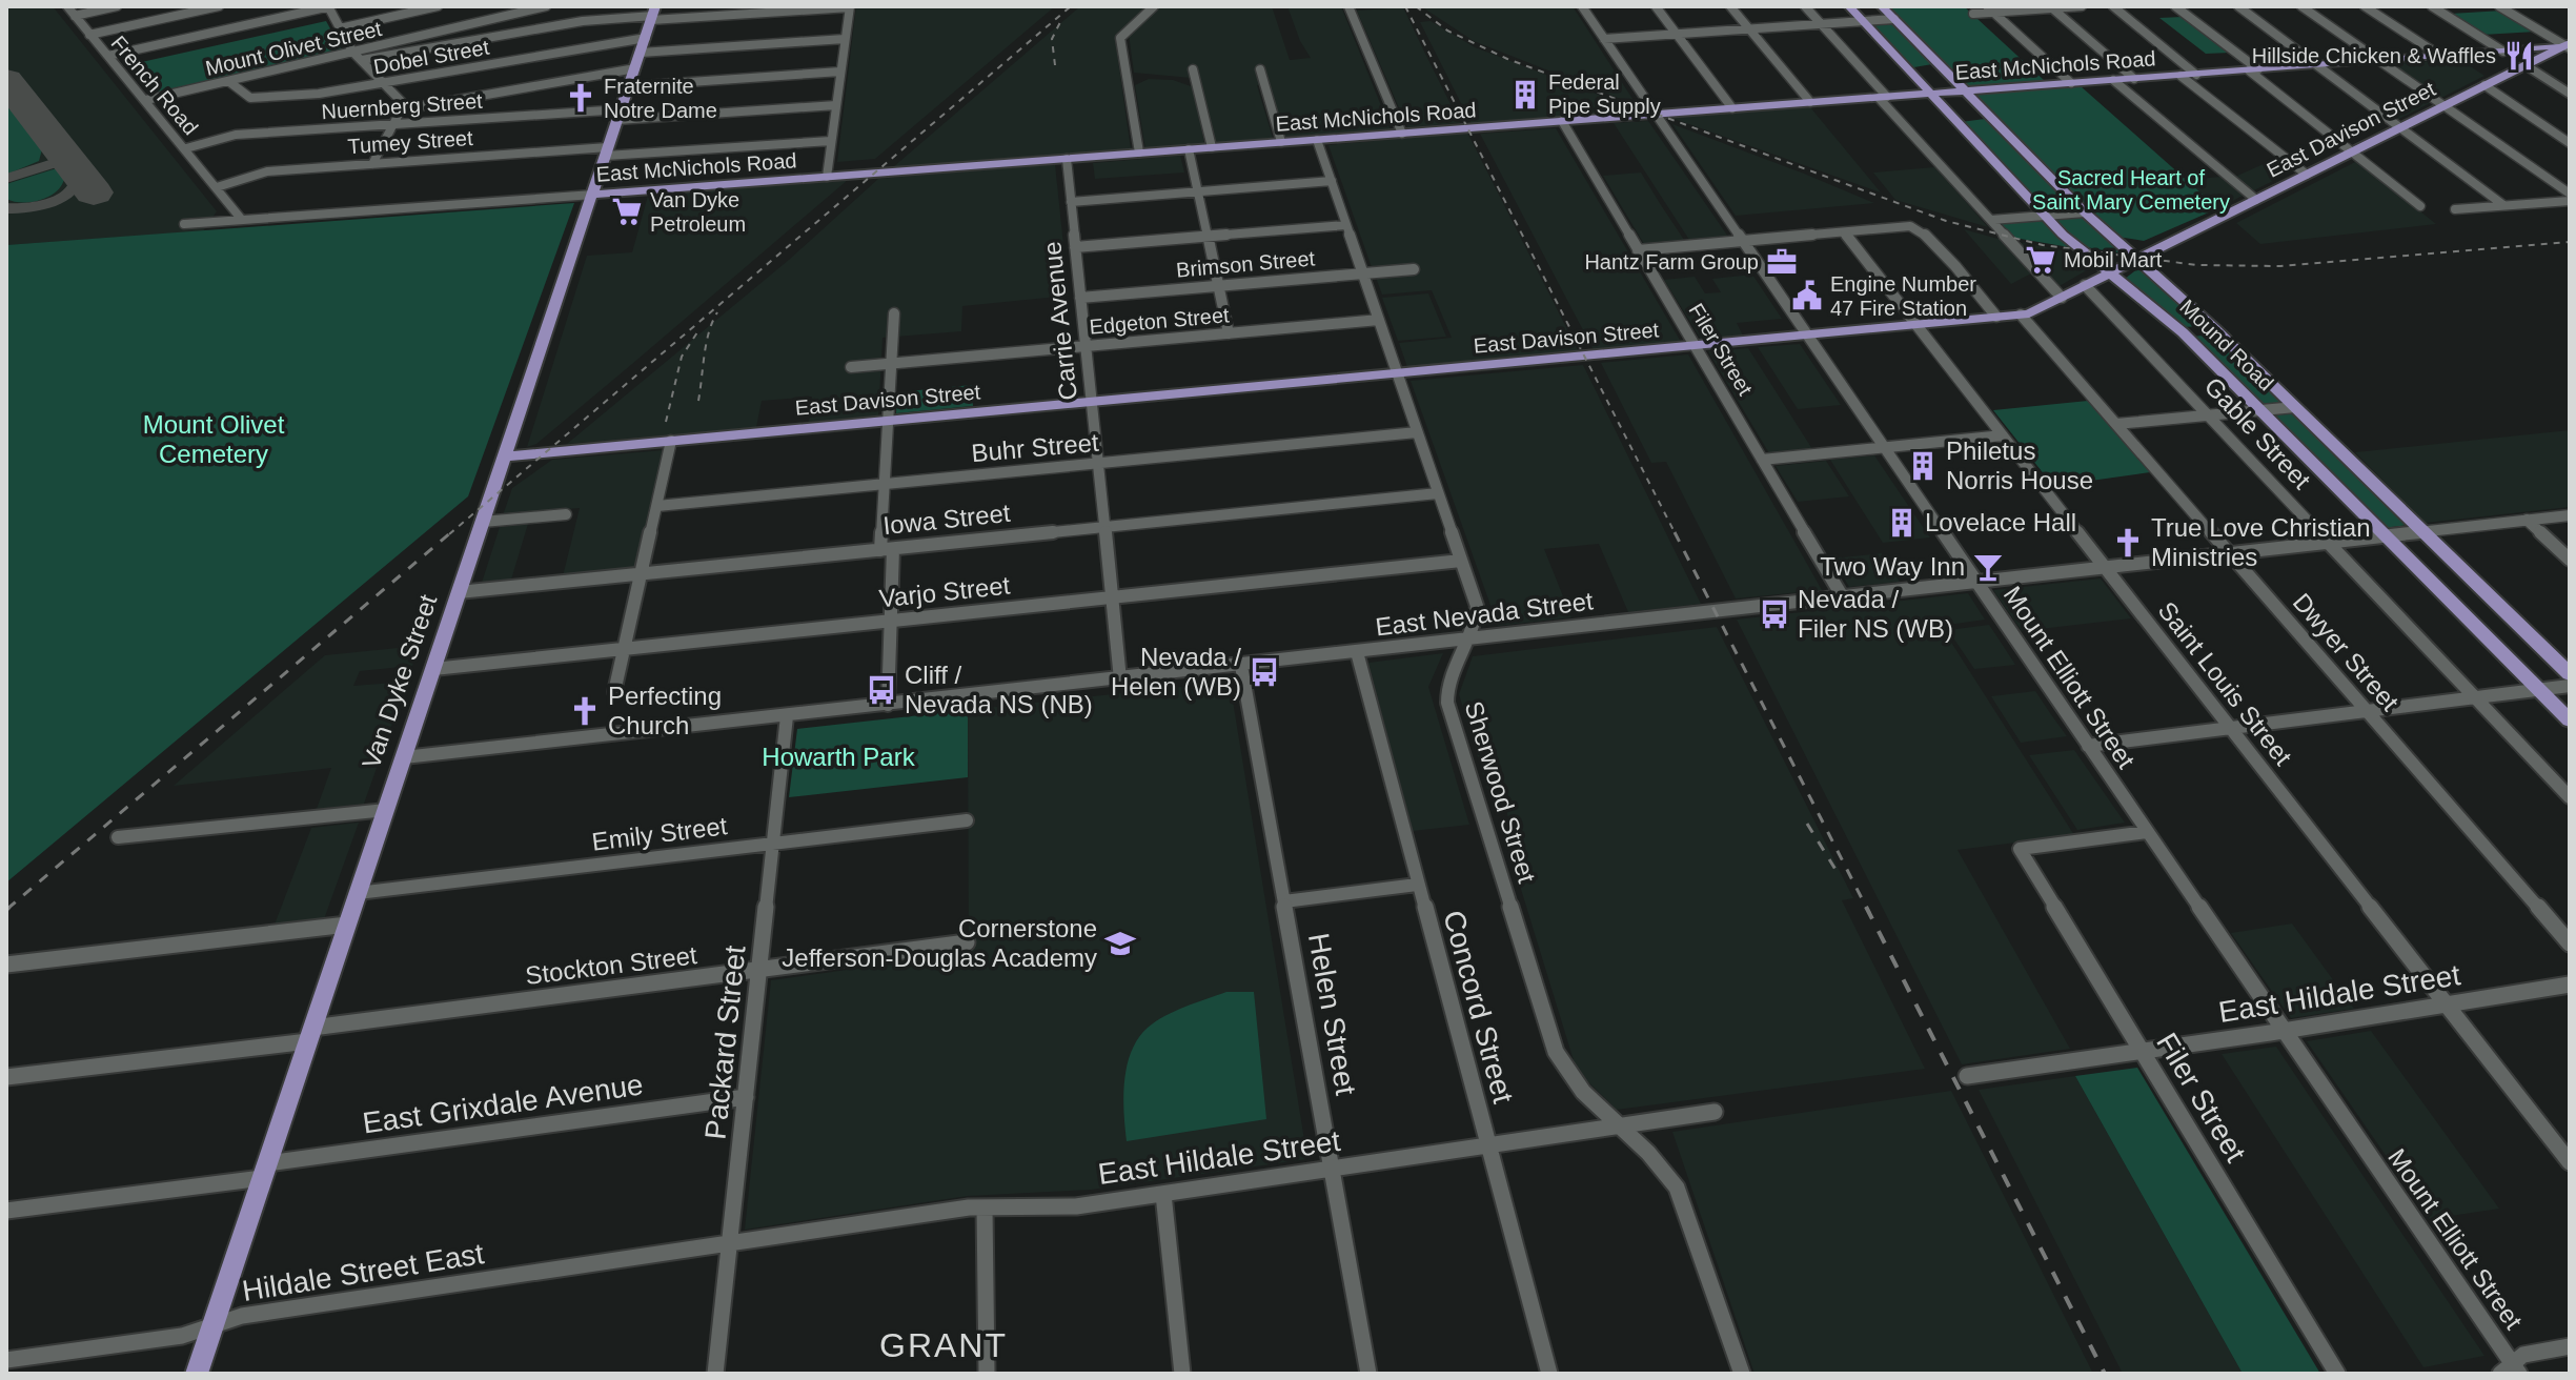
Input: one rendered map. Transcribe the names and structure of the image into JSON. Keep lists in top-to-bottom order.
{
  "streets": {
    "main road": [
      "East McNichols Road",
      "East Davison Street",
      "Mound Road",
      "Van Dyke Street"
    ],
    "street": [
      "Mount Olivet Street",
      "Dobel Street",
      "French Road",
      "Nuernberg Street",
      "Tumey Street",
      "Brimson Street",
      "Carrie Avenue",
      "Edgeton Street",
      "Filer Street",
      "Gable Street",
      "Buhr Street",
      "Iowa Street",
      "Varjo Street",
      "East Nevada Street",
      "Dwyer Street",
      "Mount Elliott Street",
      "Saint Louis Street",
      "Sherwood Street",
      "Emily Street",
      "Stockton Street",
      "East Hildale Street",
      "Concord Street",
      "Helen Street",
      "Packard Street",
      "East Grixdale Avenue",
      "Hildale Street East"
    ]
  },
  "crossings": [
    ["Mount Olivet Street", "Dobel Street"],
    ["Mount Olivet Street", "French Road"],
    ["Dobel Street", "Van Dyke Street"],
    ["East McNichols Road", "French Road"],
    ["East McNichols Road", "East Davison Street"],
    ["East McNichols Road", "Carrie Avenue"],
    ["East McNichols Road", "Mound Road"],
    ["East McNichols Road", "Filer Street"],
    ["East McNichols Road", "Mount Elliott Street"],
    ["East McNichols Road", "Van Dyke Street"],
    ["East McNichols Road", "Sherwood Street"],
    ["French Road", "Nuernberg Street"],
    ["French Road", "Tumey Street"],
    ["Nuernberg Street", "Van Dyke Street"],
    ["East Davison Street", "Carrie Avenue"],
    ["East Davison Street", "Mound Road"],
    ["East Davison Street", "Filer Street"],
    ["East Davison Street", "Gable Street"],
    ["East Davison Street", "Dwyer Street"],
    ["East Davison Street", "Mount Elliott Street"],
    ["East Davison Street", "Van Dyke Street"],
    ["East Davison Street", "Saint Louis Street"],
    ["East Davison Street", "Sherwood Street"],
    ["Tumey Street", "Van Dyke Street"],
    ["Brimson Street", "Carrie Avenue"],
    ["Brimson Street", "Sherwood Street"],
    ["Carrie Avenue", "Edgeton Street"],
    ["Carrie Avenue", "Buhr Street"],
    ["Carrie Avenue", "Iowa Street"],
    ["Carrie Avenue", "Varjo Street"],
    ["Carrie Avenue", "East Nevada Street"],
    ["Edgeton Street", "Sherwood Street"],
    ["Mound Road", "East Nevada Street"],
    ["Filer Street", "East Nevada Street"],
    ["Filer Street", "Mount Elliott Street"],
    ["Filer Street", "East Hildale Street"],
    ["Gable Street", "East Nevada Street"],
    ["Buhr Street", "Sherwood Street"],
    ["Iowa Street", "Van Dyke Street"],
    ["Iowa Street", "Sherwood Street"],
    ["Varjo Street", "Van Dyke Street"],
    ["Varjo Street", "Sherwood Street"],
    ["East Nevada Street", "Dwyer Street"],
    ["East Nevada Street", "Mount Elliott Street"],
    ["East Nevada Street", "Van Dyke Street"],
    ["East Nevada Street", "Saint Louis Street"],
    ["East Nevada Street", "Sherwood Street"],
    ["East Nevada Street", "Concord Street"],
    ["East Nevada Street", "Helen Street"],
    ["East Nevada Street", "Packard Street"],
    ["Mount Elliott Street", "East Hildale Street"],
    ["Van Dyke Street", "Emily Street"],
    ["Van Dyke Street", "Stockton Street"],
    ["Van Dyke Street", "East Grixdale Avenue"],
    ["Van Dyke Street", "Hildale Street East"],
    ["Saint Louis Street", "East Hildale Street"],
    ["Sherwood Street", "East Hildale Street"],
    ["Emily Street", "Packard Street"],
    ["Stockton Street", "Packard Street"],
    ["East Hildale Street", "Concord Street"],
    ["East Hildale Street", "Helen Street"],
    ["East Hildale Street", "Packard Street"],
    ["East Hildale Street", "Hildale Street East"],
    ["Packard Street", "East Grixdale Avenue"],
    ["Packard Street", "Hildale Street East"]
  ],
  "districts": ["GRANT"],
  "parks": ["Sacred Heart of Saint Mary Cemetery", "Mount Olivet Cemetery", "Howarth Park"],
  "places": {
    "restaurant": ["Hillside Chicken & Waffles"],
    "building": ["Federal Pipe Supply", "Philetus Norris House", "Lovelace Hall"],
    "church": ["Fraternite Notre Dame", "True Love Christian Ministries", "Perfecting Church"],
    "supermarket": ["Van Dyke Petroleum", "Mobil Mart"],
    "office": ["Hantz Farm Group"],
    "public building": ["Engine Number 47 Fire Station"],
    "bar": ["Two Way Inn"],
    "bus stop": ["Nevada / Filer NS (WB)", "Nevada / Helen (WB)", "Cliff / Nevada NS (NB)"],
    "school or university": ["Cornerstone Jefferson-Douglas Academy"]
  }
}
